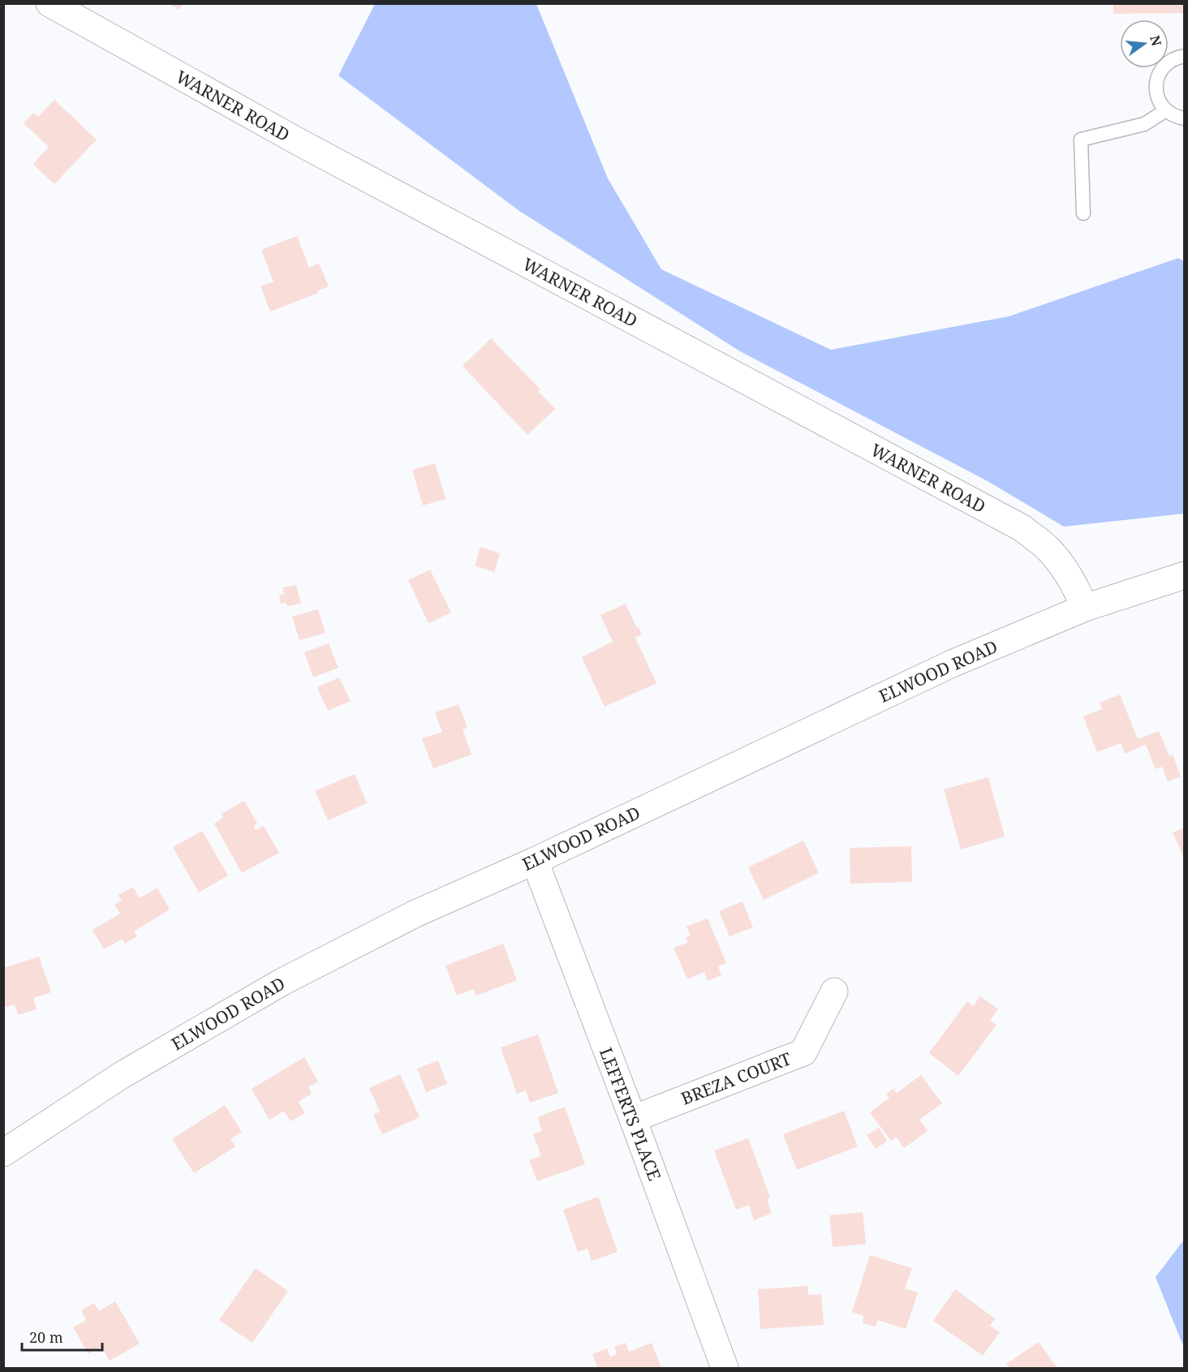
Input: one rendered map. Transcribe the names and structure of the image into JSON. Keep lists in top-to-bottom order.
{
  "streets": {
    "street": [
      "WARNER ROAD",
      "ELWOOD ROAD",
      "BREZA COURT",
      "LEFFERTS PLACE"
    ]
  },
  "crossings": [
    ["WARNER ROAD", "ELWOOD ROAD"],
    ["ELWOOD ROAD", "LEFFERTS PLACE"],
    ["BREZA COURT", "LEFFERTS PLACE"]
  ],
  "scale_bar": "20 m",
  "north": "right"
}
